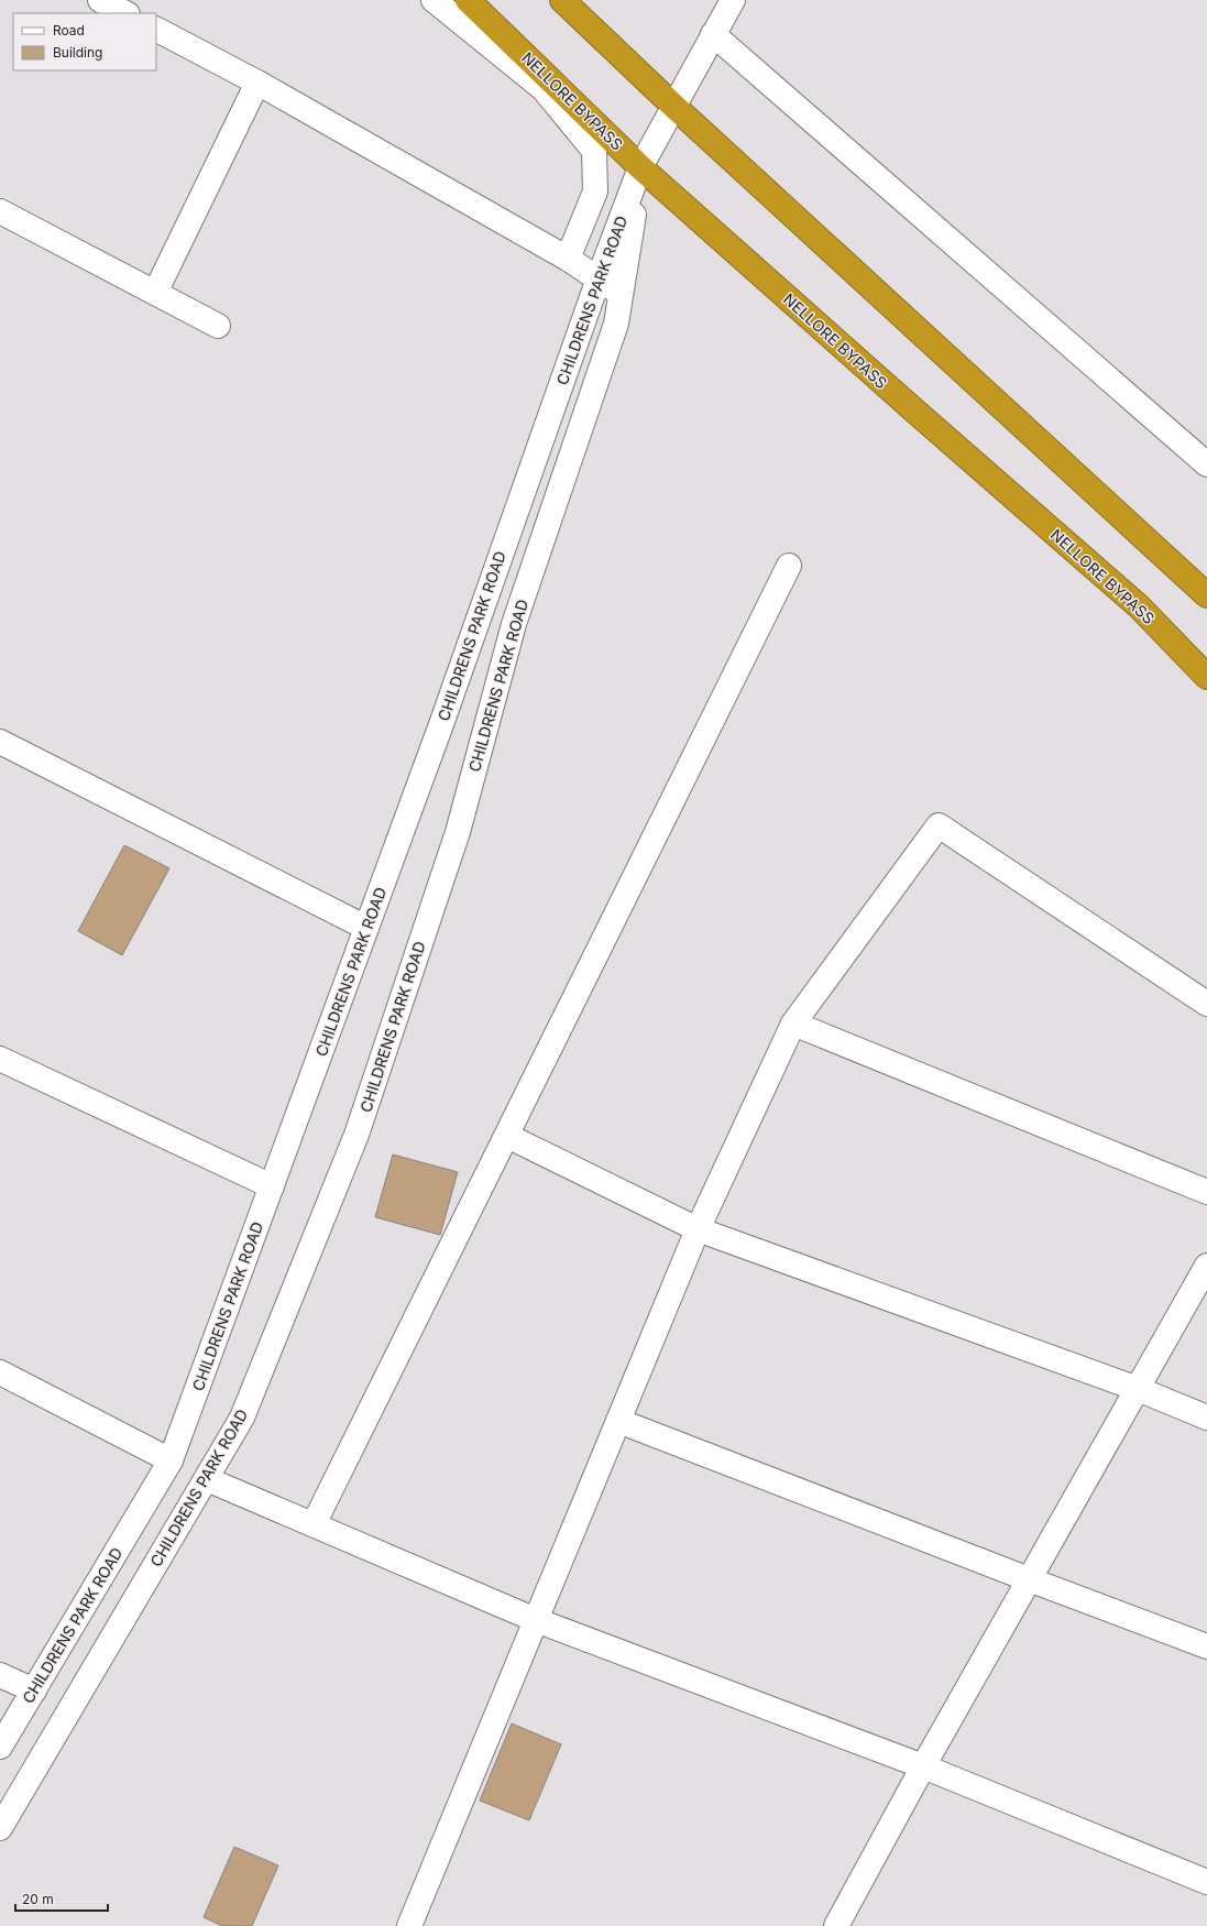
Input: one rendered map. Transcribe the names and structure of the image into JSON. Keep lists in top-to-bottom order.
{
  "streets": {
    "highway": ["NELLORE BYPASS"],
    "street": ["CHILDRENS PARK ROAD"]
  },
  "crossings": [
    ["NELLORE BYPASS", "CHILDRENS PARK ROAD"]
  ],
  "legend": ["Road", "Building"],
  "scale_bar": "20 m"
}
